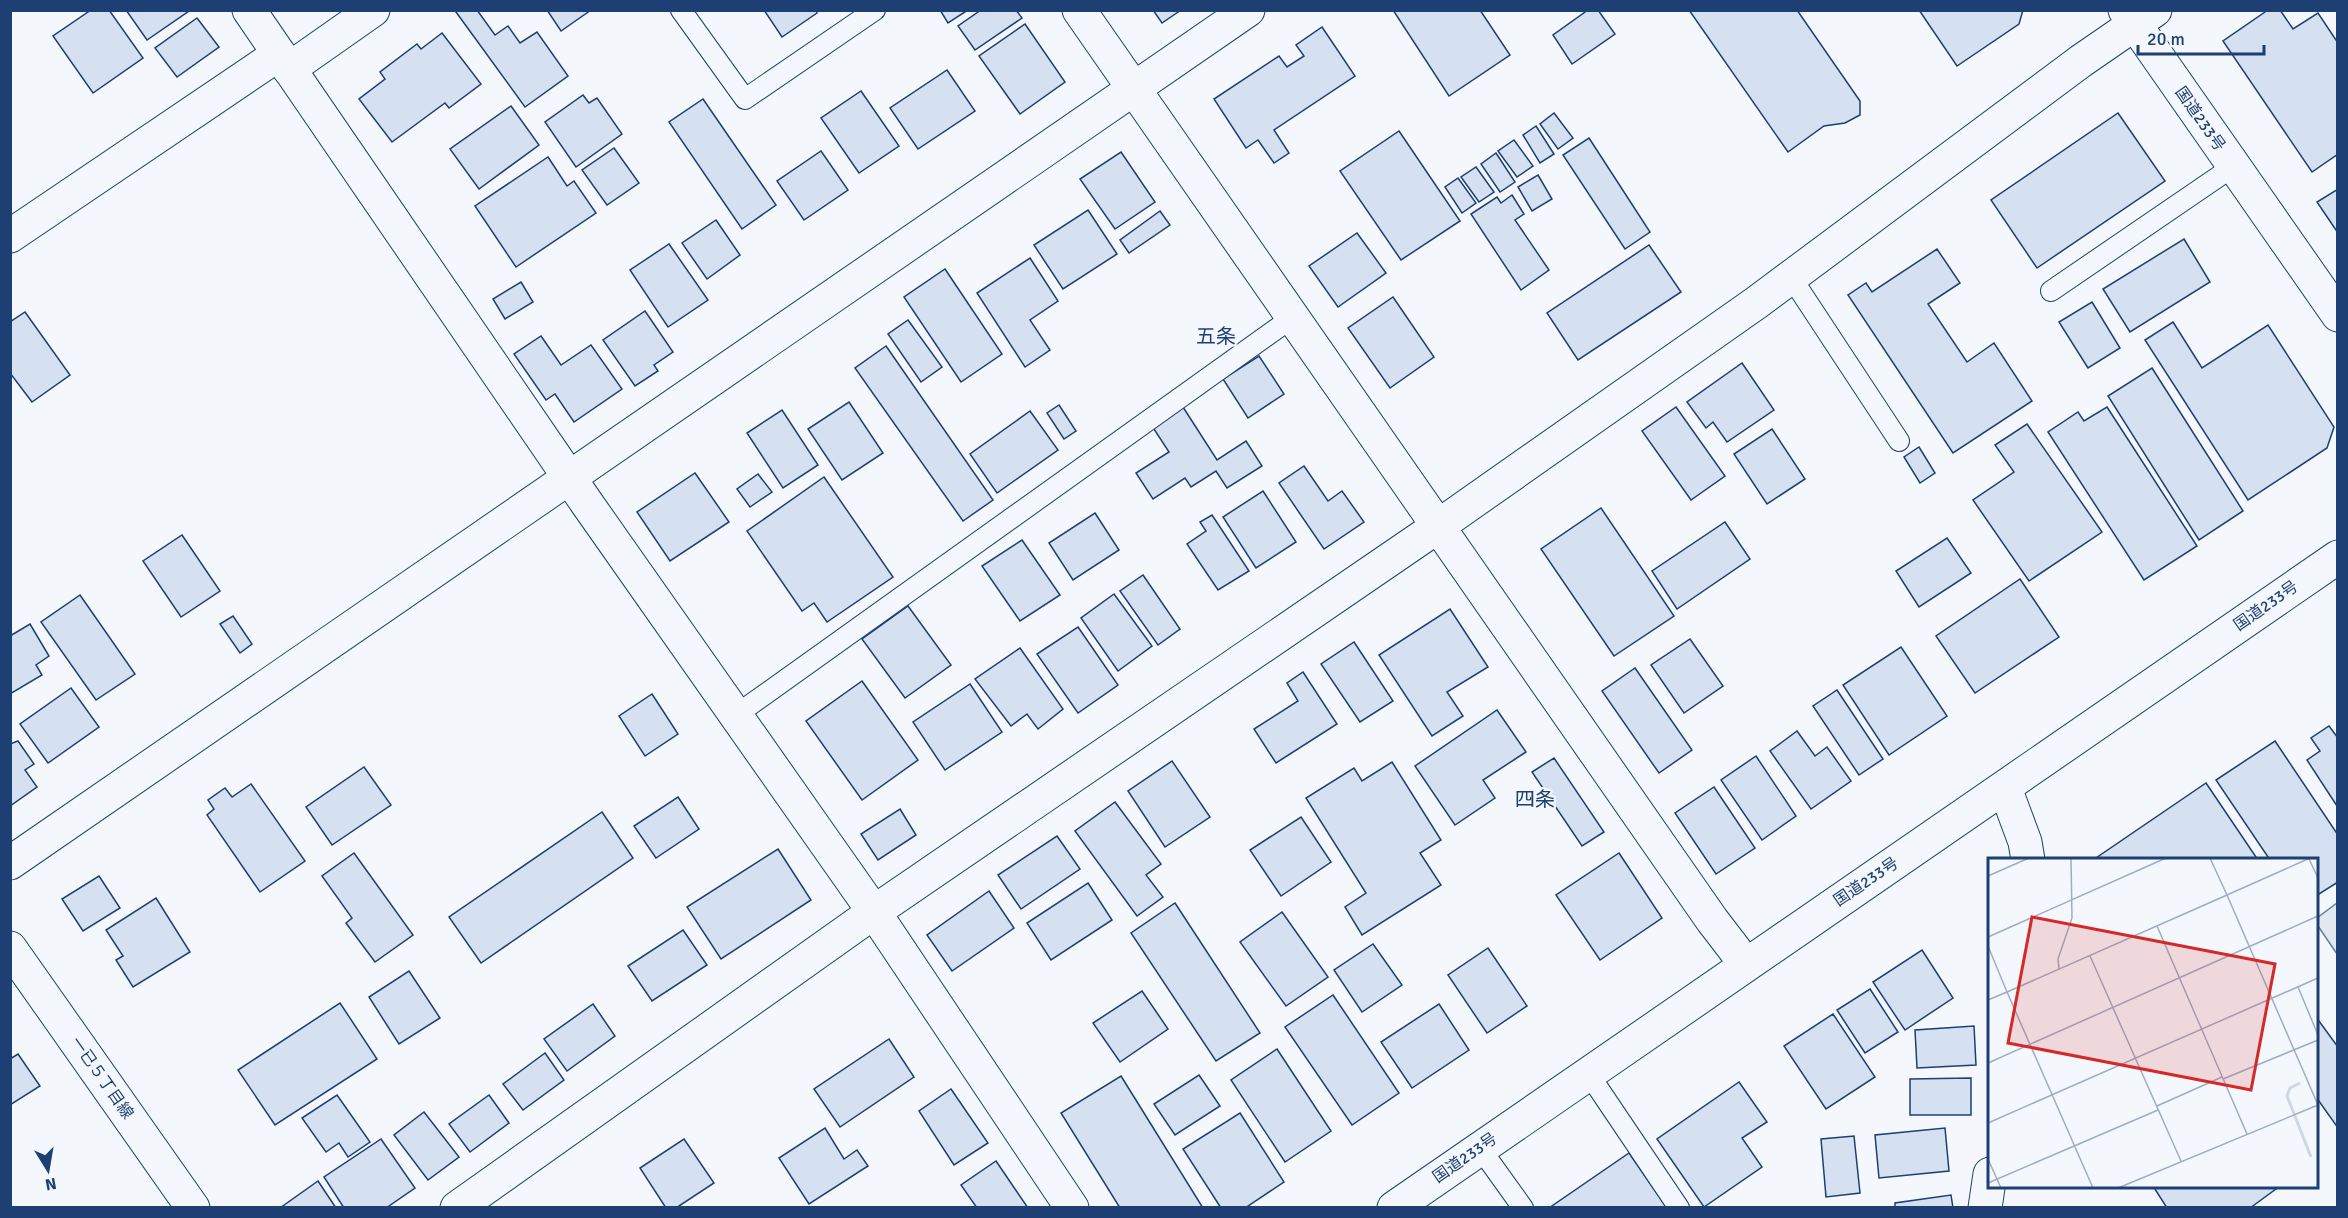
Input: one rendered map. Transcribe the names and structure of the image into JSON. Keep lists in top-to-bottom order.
{
  "streets": {
    "main road": ["国道233号", "一已５丁目線"]
  },
  "districts": ["五条", "四条"],
  "scale_bar": "20 m",
  "north": "bottom"
}
